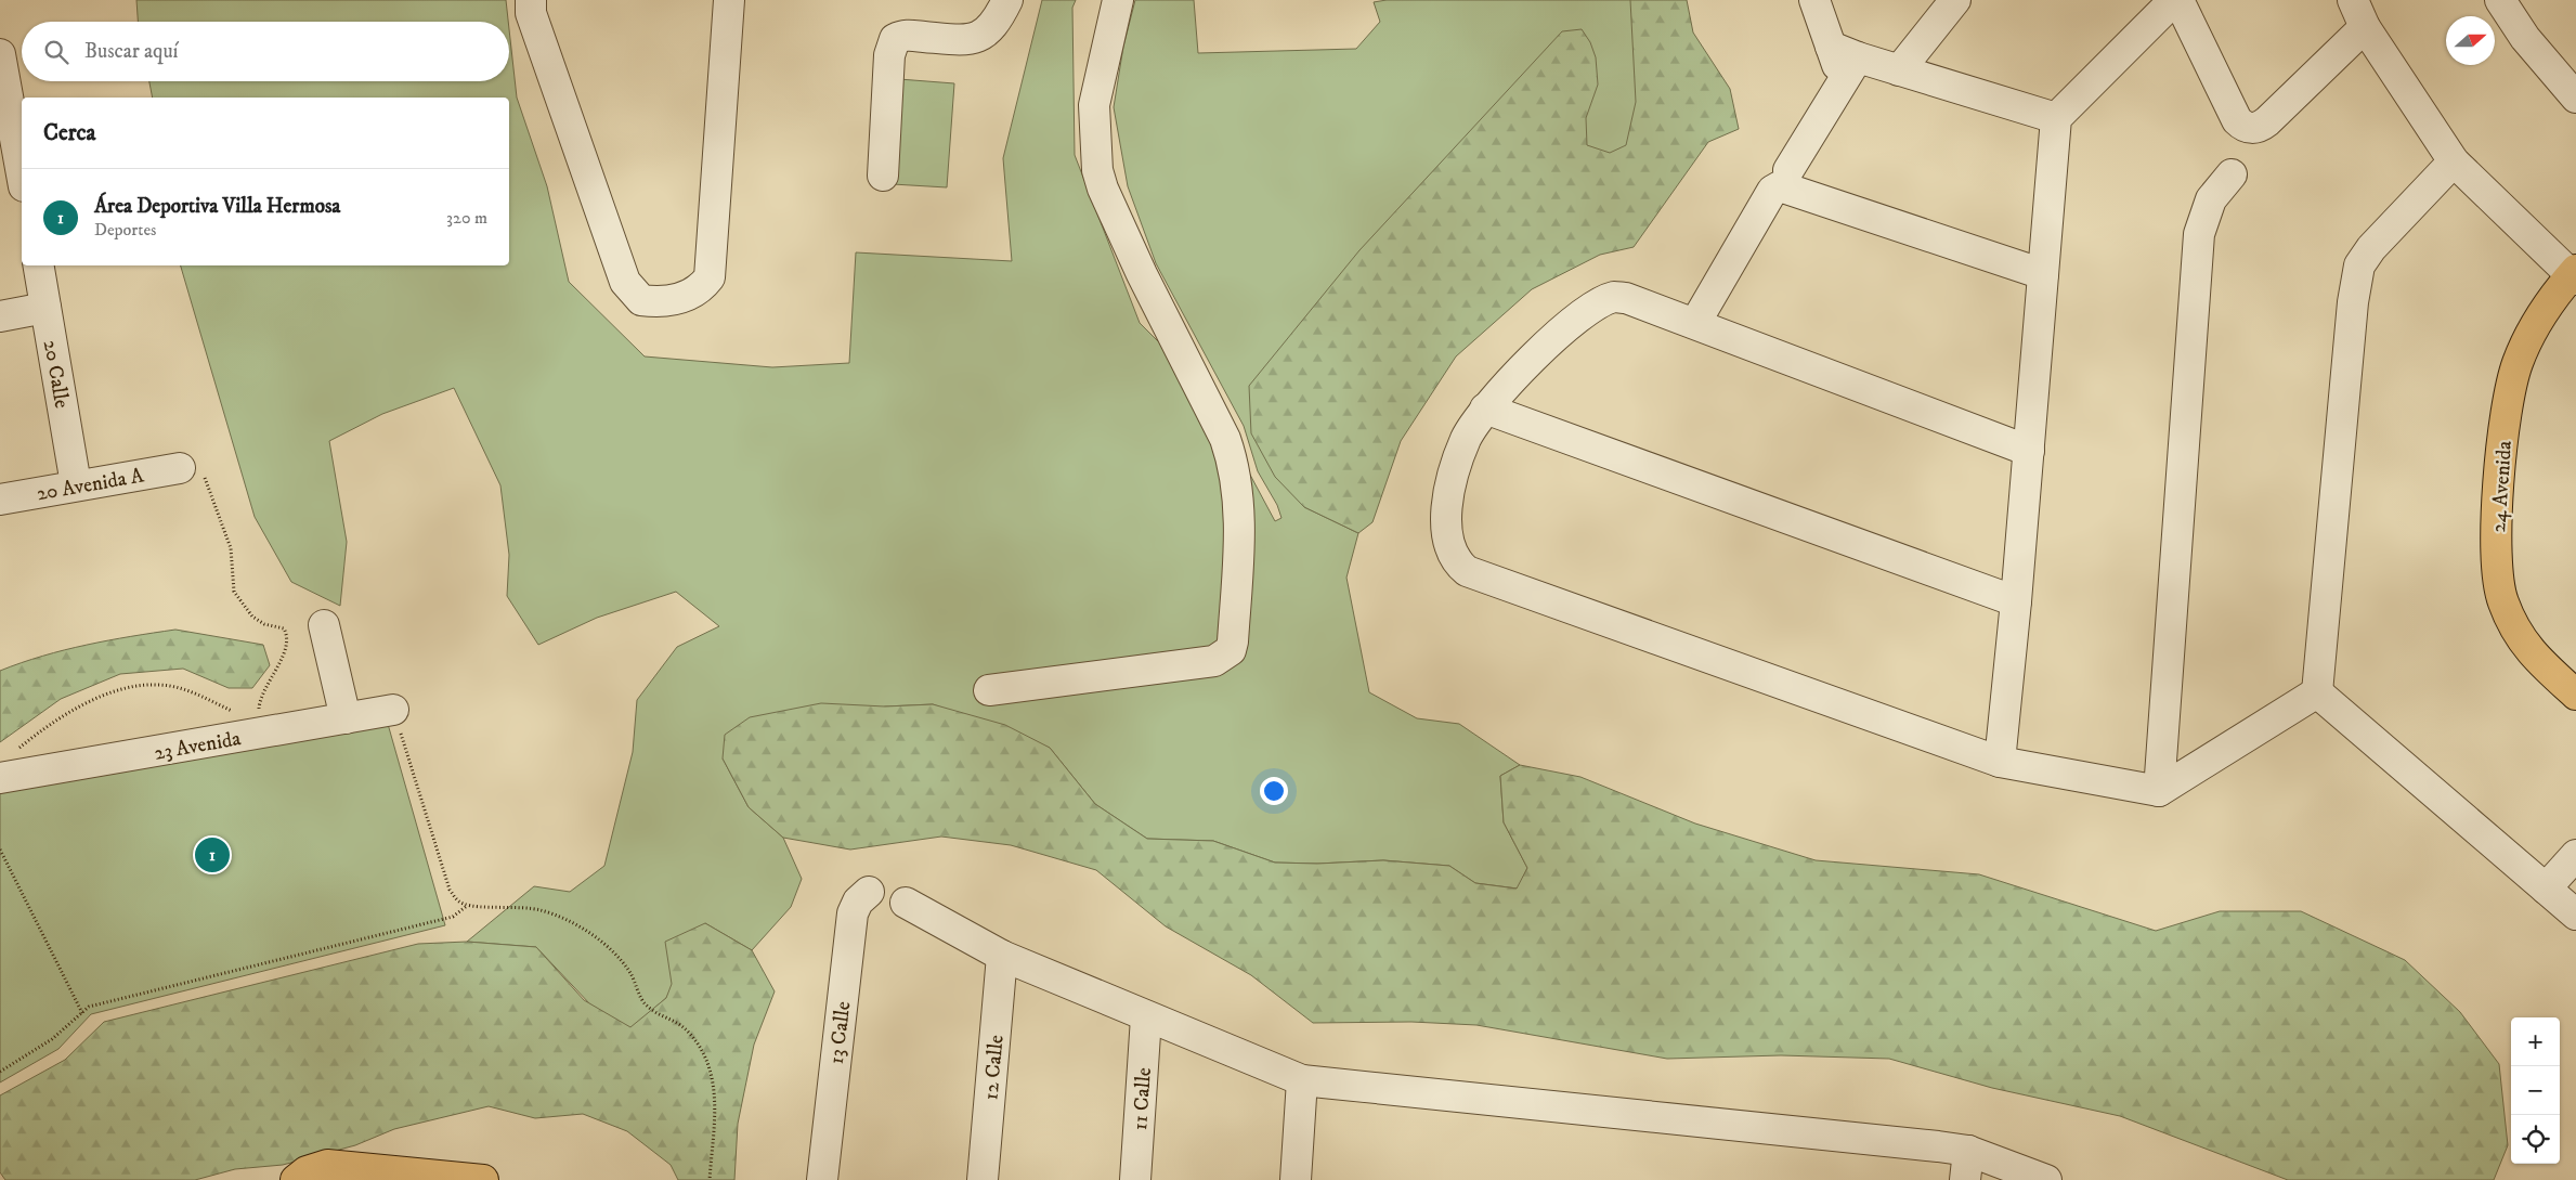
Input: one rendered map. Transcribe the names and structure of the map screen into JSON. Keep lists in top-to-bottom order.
{
  "streets": {
    "main road": ["24 Avenida"],
    "street": [
      "20 Calle",
      "20 Avenida A",
      "23 Avenida",
      "13 Calle",
      "12 Calle",
      "11 Calle"
    ]
  },
  "crossings": [
    ["20 Calle", "20 Avenida A"]
  ],
  "north": "right",
  "page": {
    "search": "Buscar aquí",
    "heading": "Cerca",
    "list": [
      {
        "mark": "1",
        "name": "Área Deportiva Villa Hermosa",
        "note": "Deportes",
        "value": "320 m"
      }
    ],
    "pins": "1",
    "map_buttons": ["+", "−"]
  }
}
